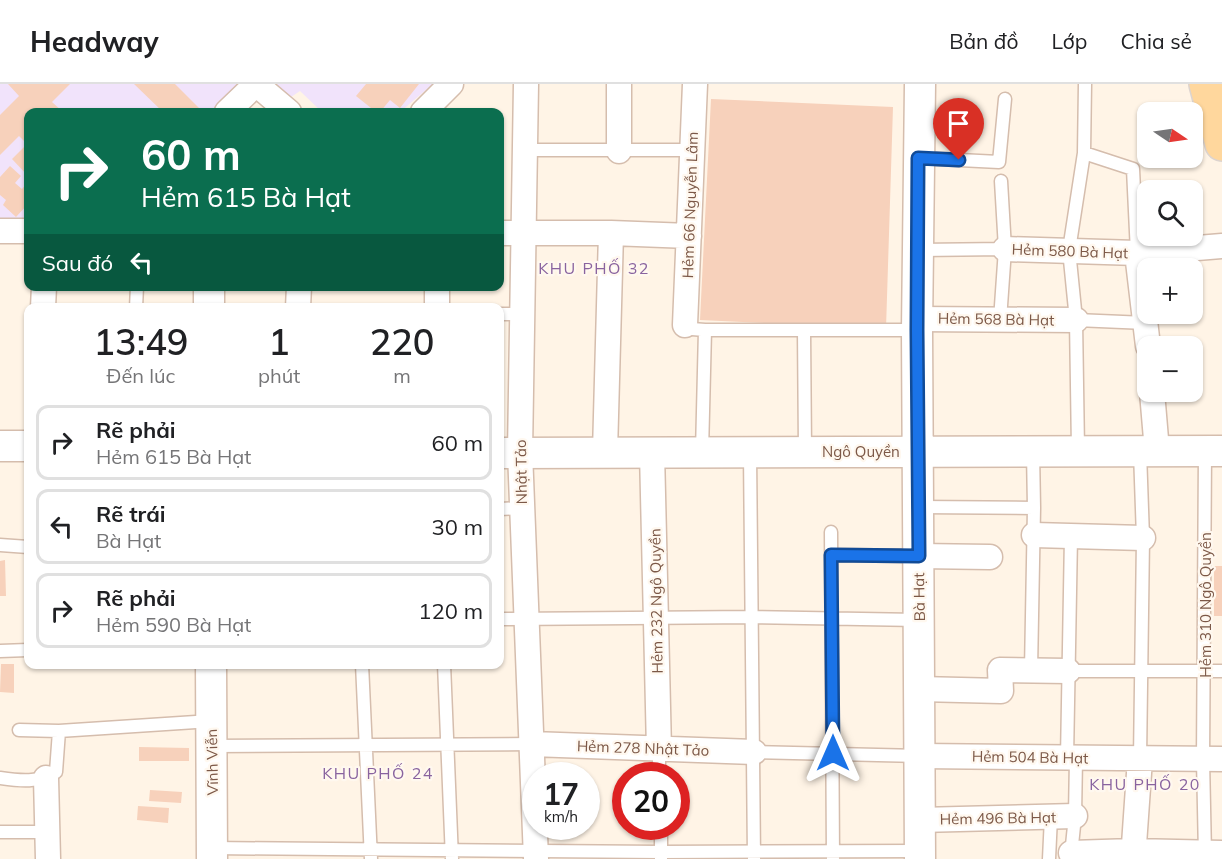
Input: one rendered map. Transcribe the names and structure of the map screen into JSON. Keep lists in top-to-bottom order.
{
  "streets": {
    "street": [
      "Hẻm 66 Nguyễn Lâm",
      "Hẻm 580 Bà Hạt",
      "Hẻm 568 Bà Hạt",
      "Ngô Quyền",
      "Nhật Tảo",
      "Bà Hạt",
      "Hẻm 232 Ngô Quyền",
      "Hẻm 278 Nhật Tảo",
      "Hẻm 504 Bà Hạt",
      "Vĩnh Viễn",
      "Hẻm 496 Bà Hạt"
    ],
    "lane": ["Hẻm 310 Ngô Quyền"]
  },
  "crossings": [
    ["Hẻm 580 Bà Hạt", "Bà Hạt"],
    ["Hẻm 568 Bà Hạt", "Bà Hạt"],
    ["Ngô Quyền", "Nhật Tảo"],
    ["Ngô Quyền", "Bà Hạt"],
    ["Ngô Quyền", "Hẻm 232 Ngô Quyền"],
    ["Ngô Quyền", "Hẻm 310 Ngô Quyền"],
    ["Nhật Tảo", "Hẻm 278 Nhật Tảo"],
    ["Bà Hạt", "Hẻm 504 Bà Hạt"],
    ["Bà Hạt", "Hẻm 496 Bà Hạt"],
    ["Hẻm 232 Ngô Quyền", "Hẻm 278 Nhật Tảo"],
    ["Hẻm 310 Ngô Quyền", "Hẻm 504 Bà Hạt"]
  ],
  "districts": ["KHU PHỐ 32", "KHU PHỐ 24", "KHU PHỐ 20"],
  "north": "right",
  "page": {
    "header": "Headway",
    "nav": ["Bản đồ", "Lớp", "Chia sẻ"],
    "map_buttons": ["+", "−"],
    "turn": ["60 m", "Hẻm 615 Bà Hạt"],
    "then": "Sau đó",
    "eta": [
      "13:49",
      "Đến lúc",
      "1",
      "phút",
      "220",
      "m"
    ],
    "list": [
      {
        "name": "Rẽ phải",
        "note": "Hẻm 615 Bà Hạt",
        "value": "60 m"
      },
      {
        "name": "Rẽ trái",
        "note": "Bà Hạt",
        "value": "30 m"
      },
      {
        "name": "Rẽ phải",
        "note": "Hẻm 590 Bà Hạt",
        "value": "120 m"
      }
    ],
    "speed": "17 km/h",
    "limit": "20"
  }
}
